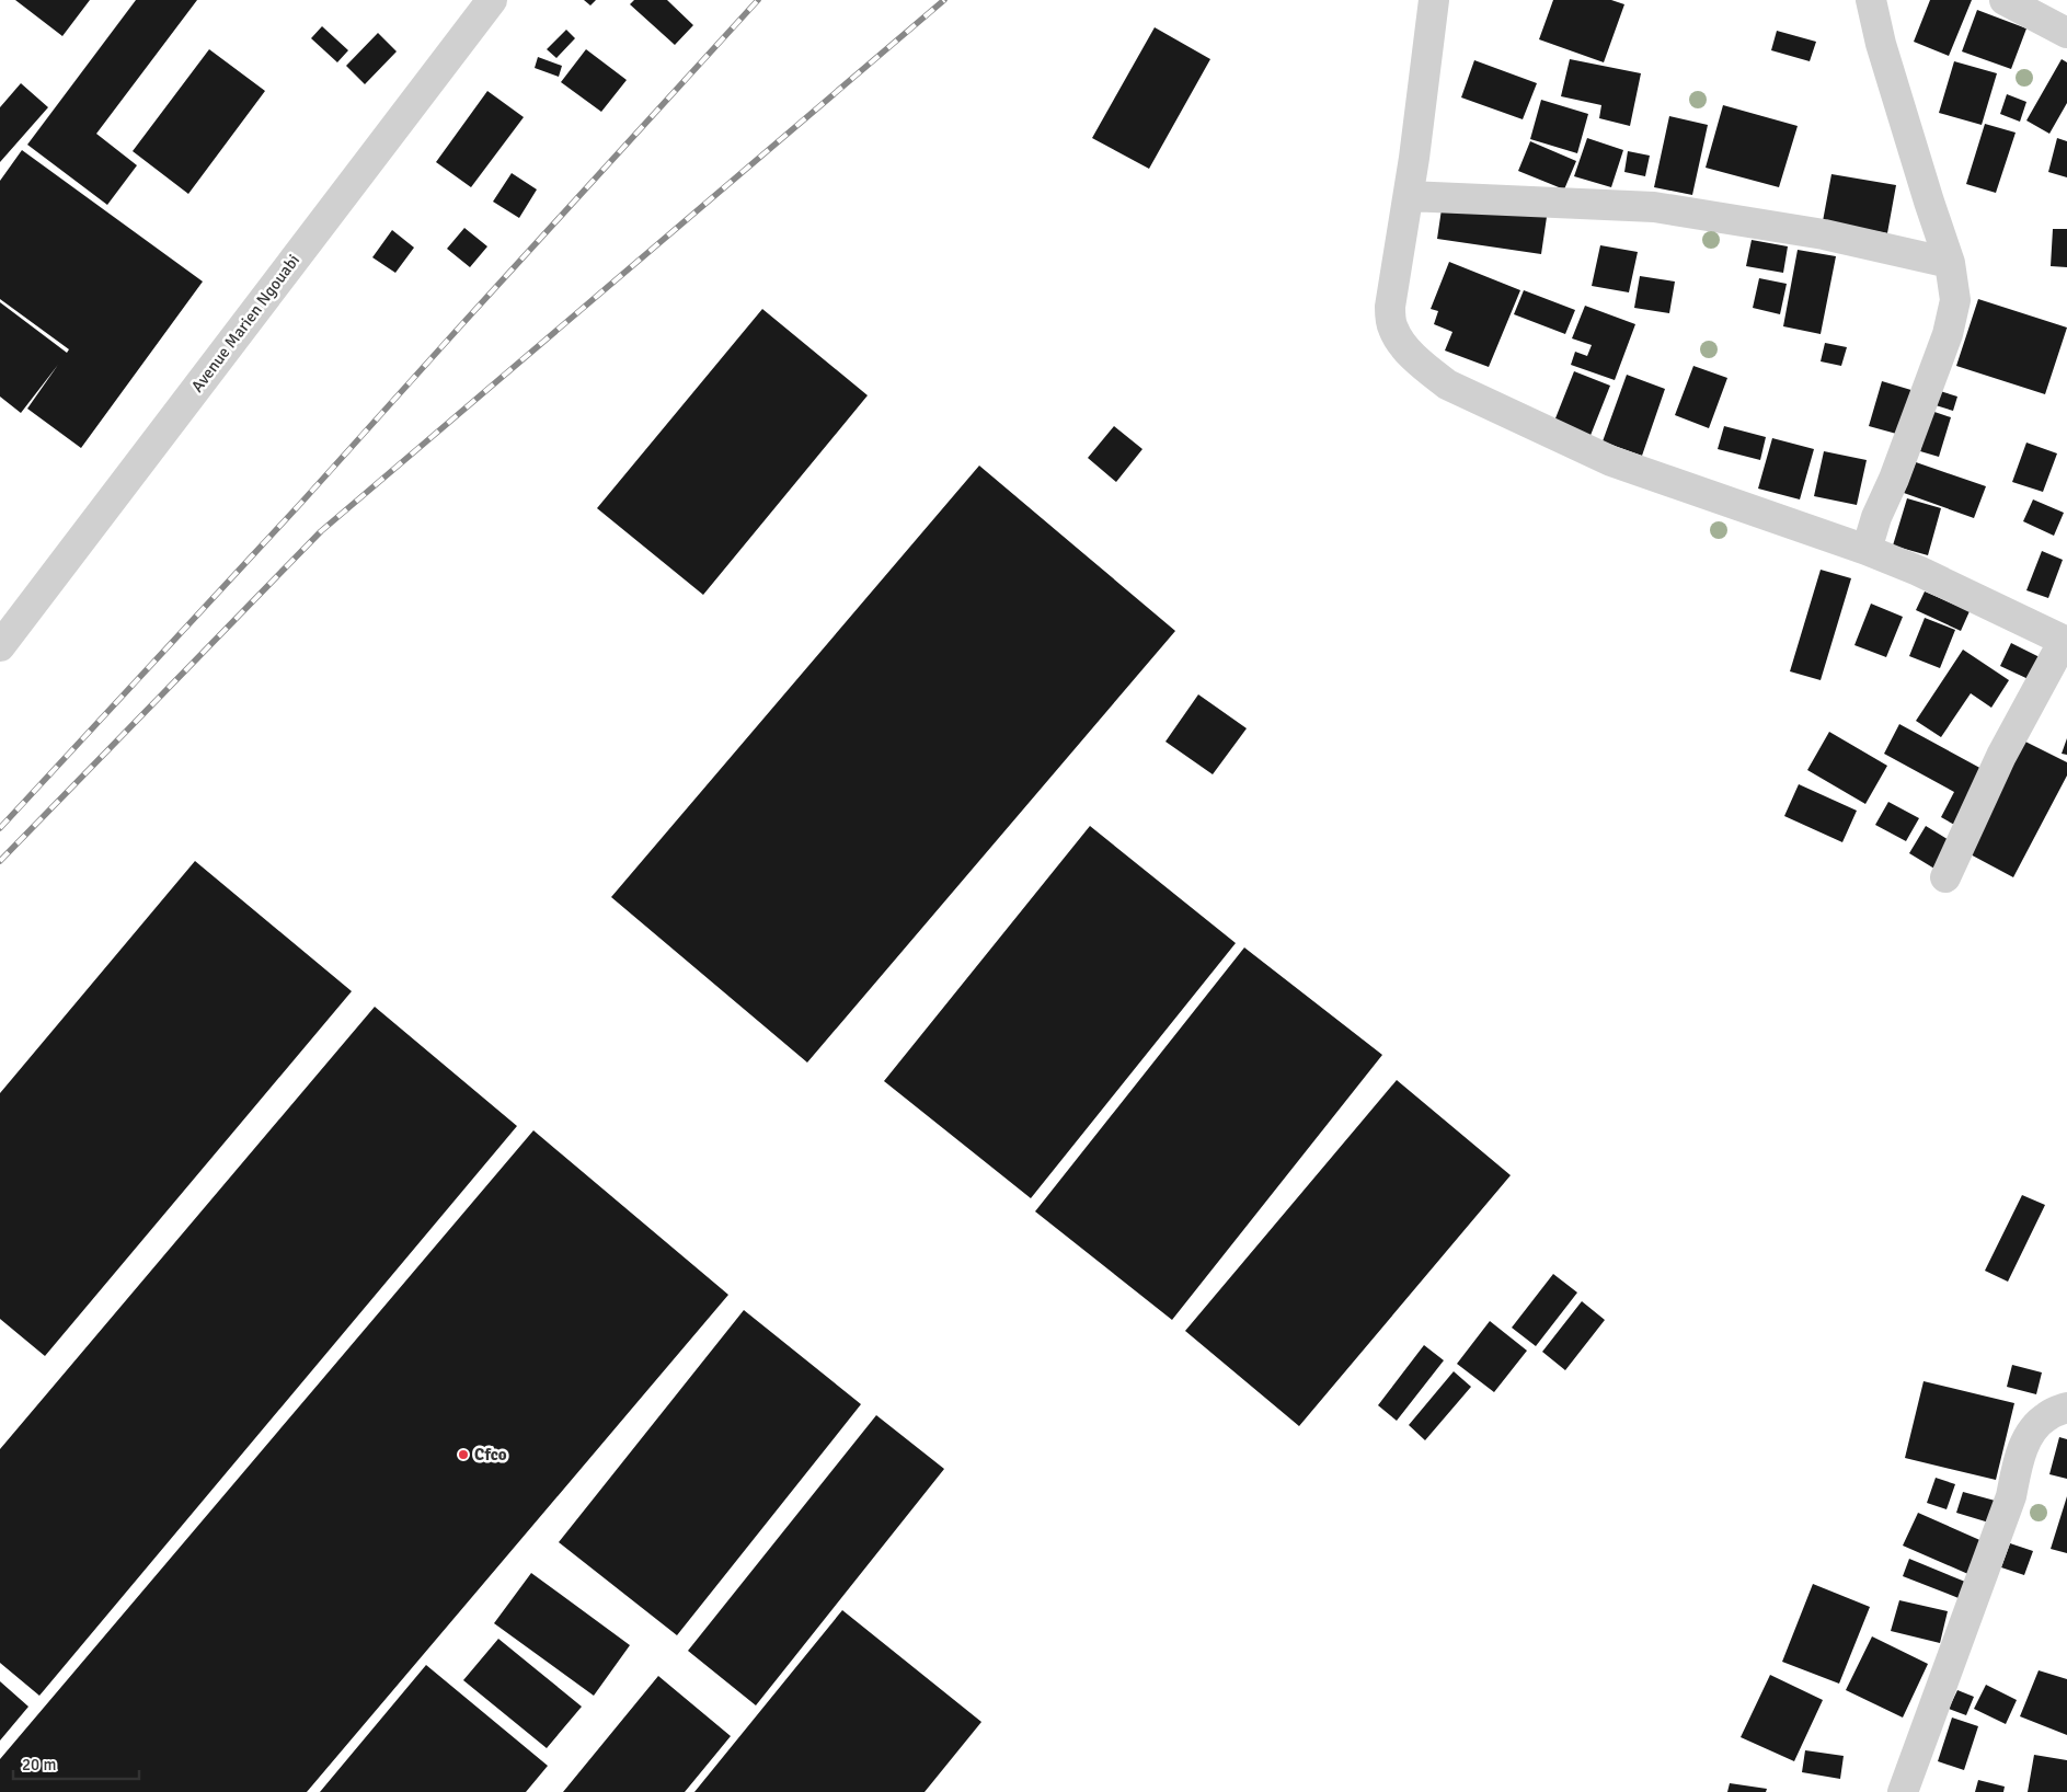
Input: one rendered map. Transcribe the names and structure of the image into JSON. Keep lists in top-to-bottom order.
{
  "streets": {
    "street": ["Avenue Marien Ngouabi"]
  },
  "places": ["Cfco"],
  "scale_bar": "20 m"
}
